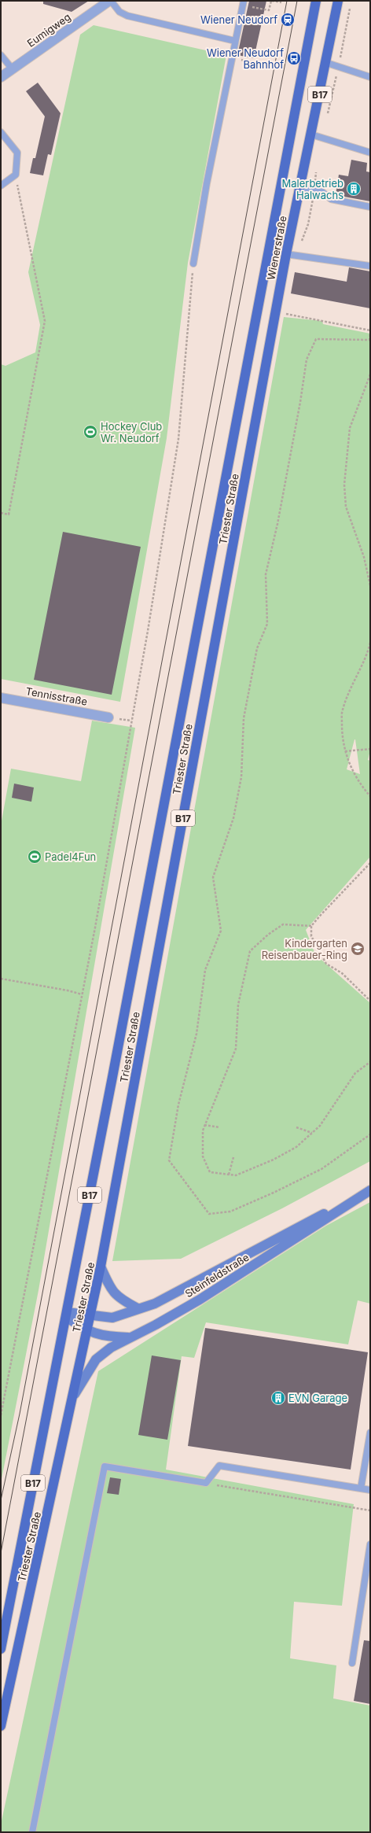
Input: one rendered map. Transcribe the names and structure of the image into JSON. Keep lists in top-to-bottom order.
{
  "streets": {
    "main road": [
      "B17",
      "Wienerstraße",
      "Triester Straße",
      "Steinfeldstraße"
    ],
    "street": ["Eumigweg", "Tennisstraße"]
  },
  "crossings": [
    ["Wienerstraße", "Triester Straße"],
    ["Triester Straße", "Steinfeldstraße"]
  ],
  "places": {
    "station": ["Wiener Neudorf"],
    "bus stop": ["Wiener Neudorf Bahnhof"],
    "building": ["Malerbetrieb Halwachs", "EVN Garage"],
    "sports": ["Hockey Club Wr. Neudorf", "Padel4Fun"],
    "school or university": ["Kindergarten Reisenbauer-Ring"]
  }
}
